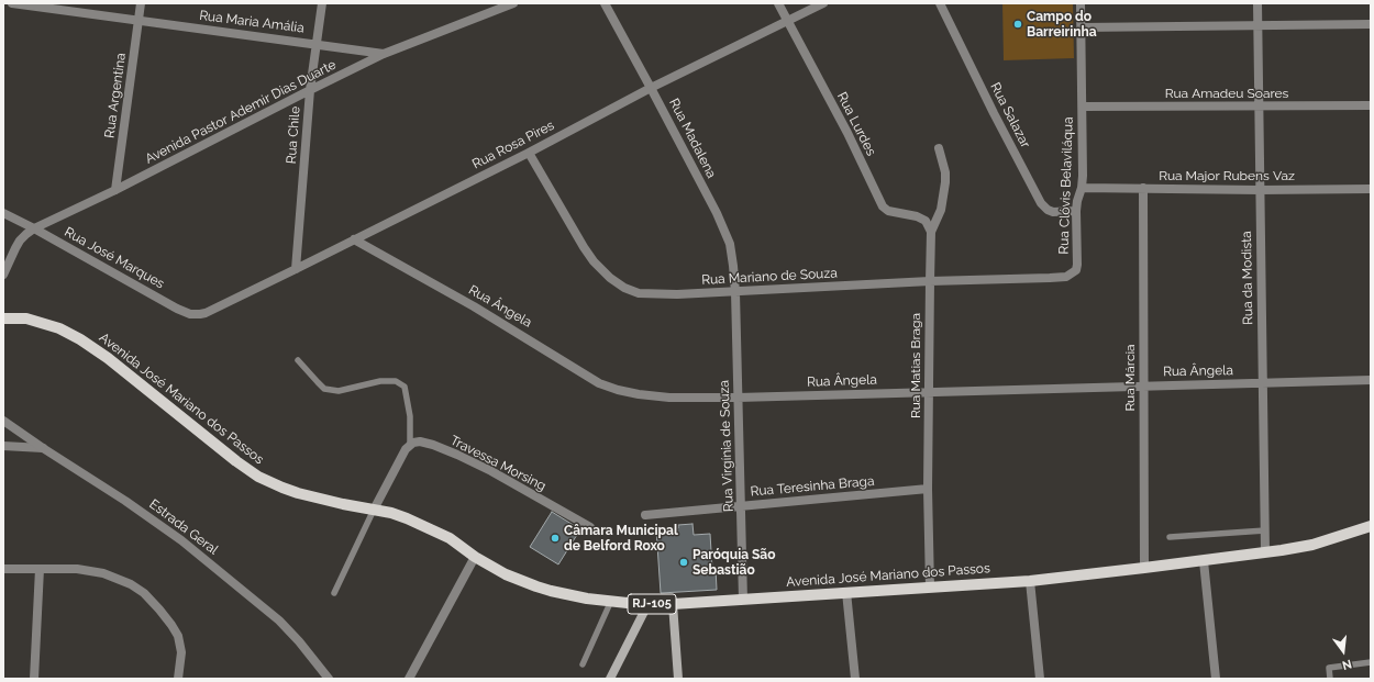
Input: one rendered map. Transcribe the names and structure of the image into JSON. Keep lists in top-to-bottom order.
{
  "streets": {
    "main road": ["Avenida José Mariano dos Passos", "RJ-105"],
    "street": [
      "Rua Maria Amália",
      "Rua Amadeu Soares",
      "Rua Argentina",
      "Avenida Pastor Ademir Dias Duarte",
      "Rua Salazar",
      "Rua Lurdes",
      "Rua Chile",
      "Rua Madalena",
      "Rua Rosa Pires",
      "Rua Major Rubens Vaz",
      "Rua Clóvis Belaviláqua",
      "Rua José Marques",
      "Rua Mariano de Souza",
      "Rua da Modista",
      "Rua Ângela",
      "Rua Matias Braga",
      "Rua Márcia",
      "Rua Virgínia de Souza",
      "Travessa Morsing",
      "Rua Teresinha Braga",
      "Estrada Geral"
    ]
  },
  "crossings": [
    ["Rua Maria Amália", "Rua Argentina"],
    ["Rua Maria Amália", "Avenida Pastor Ademir Dias Duarte"],
    ["Rua Maria Amália", "Rua Chile"],
    ["Rua Amadeu Soares", "Rua Clóvis Belaviláqua"],
    ["Rua Amadeu Soares", "Rua da Modista"],
    ["Rua Argentina", "Avenida Pastor Ademir Dias Duarte"],
    ["Avenida Pastor Ademir Dias Duarte", "Rua Chile"],
    ["Avenida Pastor Ademir Dias Duarte", "Rua José Marques"],
    ["Rua Salazar", "Rua Clóvis Belaviláqua"],
    ["Rua Lurdes", "Rua Rosa Pires"],
    ["Rua Lurdes", "Rua Matias Braga"],
    ["Rua Chile", "Rua Rosa Pires"],
    ["Rua Madalena", "Rua Rosa Pires"],
    ["Rua Madalena", "Rua Mariano de Souza"],
    ["Rua Madalena", "Rua Virgínia de Souza"],
    ["Rua Rosa Pires", "Rua José Marques"],
    ["Rua Rosa Pires", "Rua Mariano de Souza"],
    ["Rua Rosa Pires", "Rua Ângela"],
    ["Rua Major Rubens Vaz", "Rua Clóvis Belaviláqua"],
    ["Rua Major Rubens Vaz", "Rua da Modista"],
    ["Rua Major Rubens Vaz", "Rua Márcia"],
    ["Rua Clóvis Belaviláqua", "Rua Mariano de Souza"],
    ["Rua Mariano de Souza", "Rua Matias Braga"],
    ["Rua Mariano de Souza", "Rua Virgínia de Souza"],
    ["Rua da Modista", "Rua Ângela"],
    ["Rua da Modista", "Avenida José Mariano dos Passos"],
    ["Rua Ângela", "Rua Matias Braga"],
    ["Rua Ângela", "Rua Márcia"],
    ["Rua Ângela", "Rua Virgínia de Souza"],
    ["Rua Matias Braga", "Avenida José Mariano dos Passos"],
    ["Rua Matias Braga", "Rua Teresinha Braga"],
    ["Rua Márcia", "Avenida José Mariano dos Passos"],
    ["Avenida José Mariano dos Passos", "Rua Virgínia de Souza"],
    ["Rua Virgínia de Souza", "Rua Teresinha Braga"]
  ],
  "places": ["Campo do Barreirinha", "Câmara Municipal de Belford Roxo", "Paróquia São Sebastião"],
  "north": "bottom"
}
